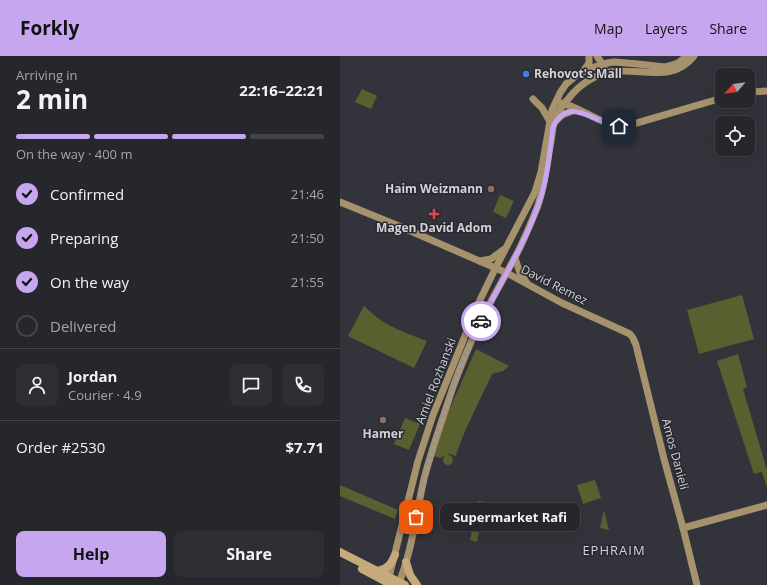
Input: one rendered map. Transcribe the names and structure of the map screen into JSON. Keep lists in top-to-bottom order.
{
  "streets": {
    "street": ["David Remez", "Amiel Rozhanski", "Amos Danieli"]
  },
  "crossings": [
    ["David Remez", "Amiel Rozhanski"],
    ["David Remez", "Amos Danieli"]
  ],
  "districts": ["EPHRAIM"],
  "places": {
    "other": [
      "Rehovot's Mall",
      "Haim Weizmann",
      "Hamer",
      "Supermarket Rafi"
    ],
    "health": ["Magen David Adom"]
  },
  "north": "bottom left",
  "page": {
    "header": "Forkly",
    "nav": ["Map", "Layers", "Share"],
    "heading": ["2 min", "Arriving in", "22:16–22:21"],
    "panel": [
      "Jordan",
      "Courier · 4.9",
      "Order #2530",
      "$7.71"
    ],
    "bar": "On the way · 400 m",
    "list": [
      ["Confirmed", "21:46"],
      ["Preparing", "21:50"],
      ["On the way", "21:55"],
      "Delivered"
    ],
    "bubble": "Supermarket Rafi",
    "buttons": ["Help", "Share"]
  }
}
